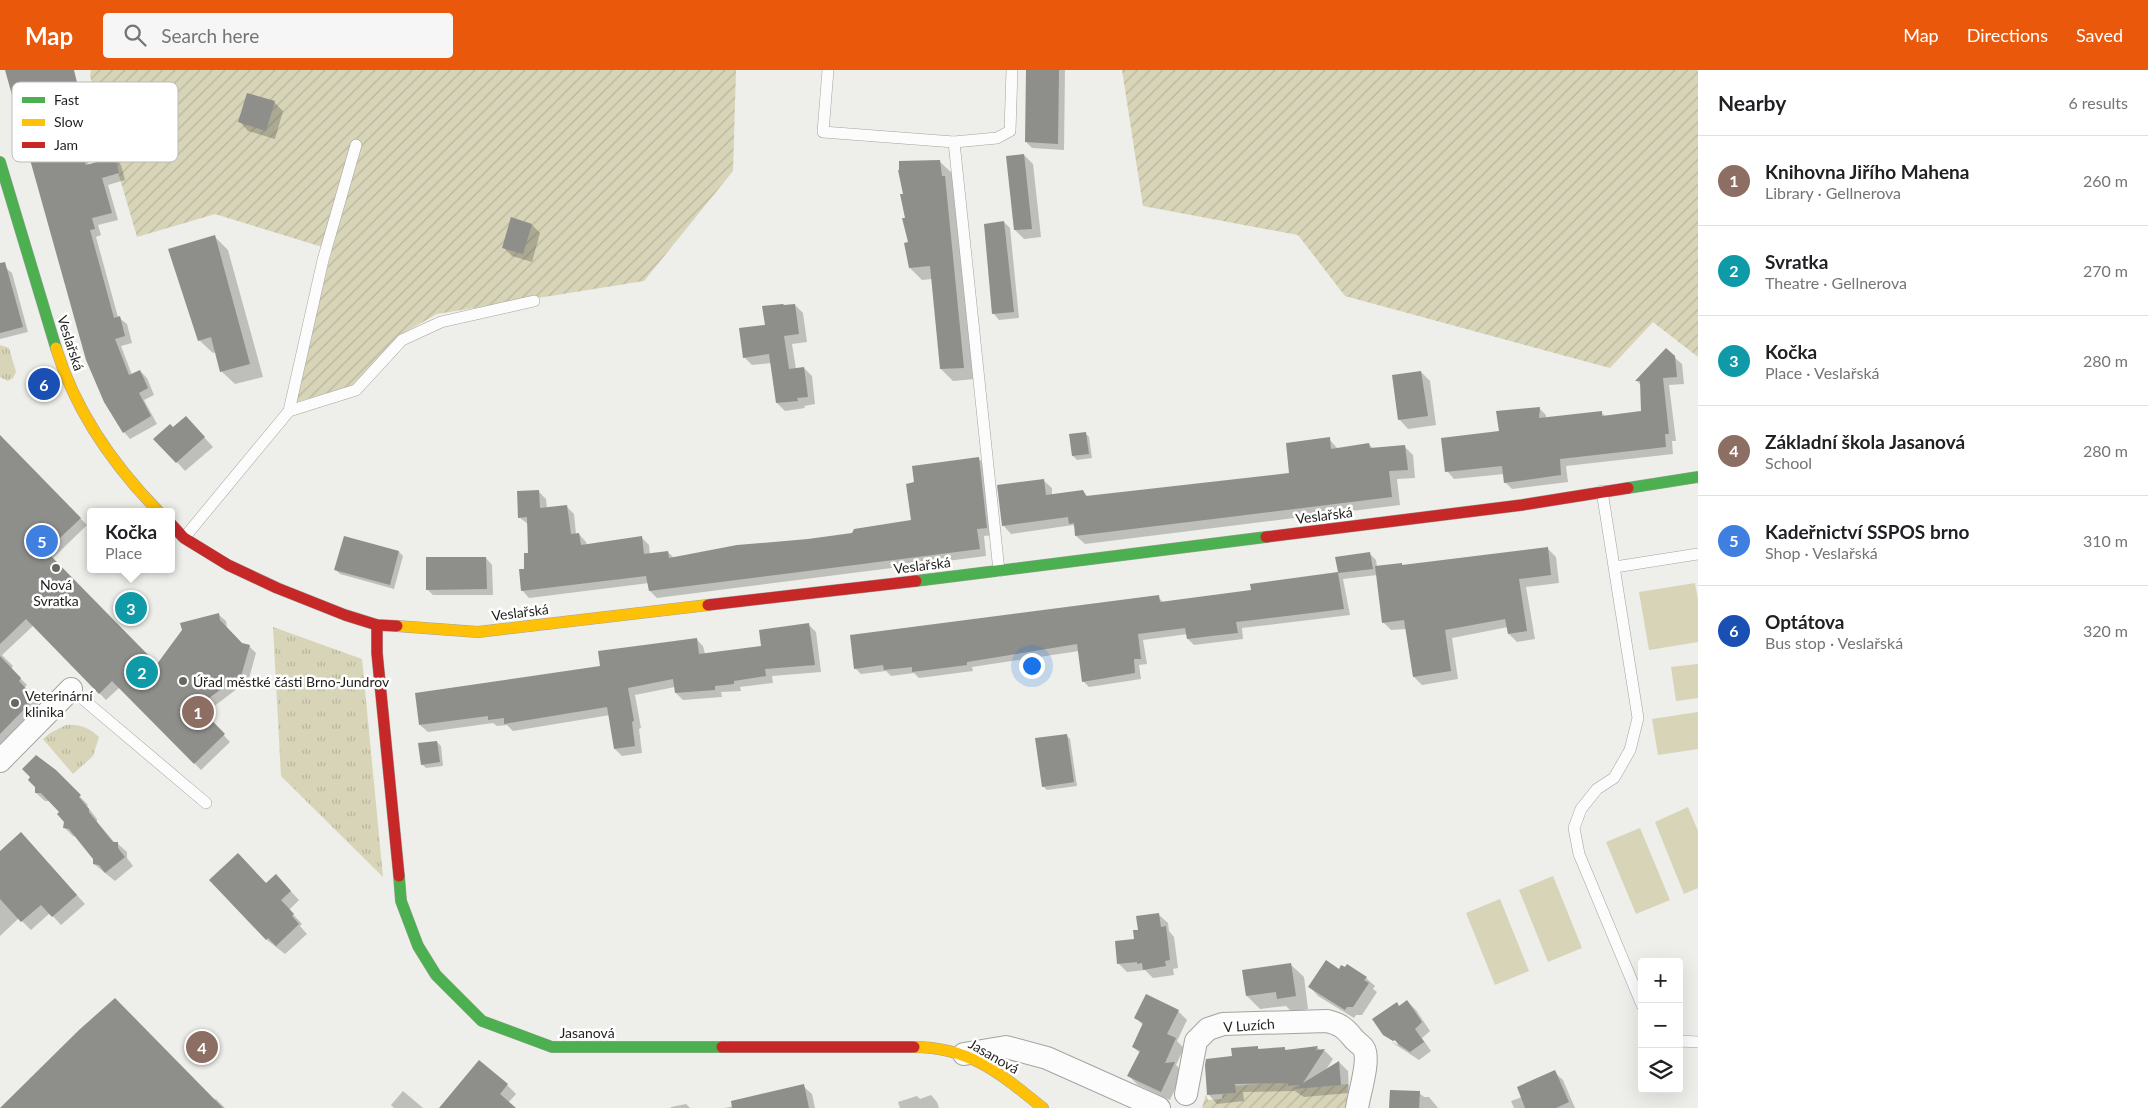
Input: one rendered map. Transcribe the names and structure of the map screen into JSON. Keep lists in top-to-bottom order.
{
  "streets": {
    "street": ["Veslařská", "V Luzích", "Jasanová"]
  },
  "crossings": [
    ["Veslařská", "Jasanová"]
  ],
  "places": ["Nová Svratka", "Úřad městké části Brno-Jundrov", "Veterinární klinika"],
  "legend": ["Fast", "Slow", "Jam"],
  "page": {
    "header": "Map",
    "search": "Search here",
    "nav": ["Map", "Directions", "Saved"],
    "heading": ["Nearby", "6 results"],
    "list": [
      {
        "mark": "1",
        "name": "Knihovna Jiřího Mahena",
        "note": "Library · Gellnerova",
        "value": "260 m"
      },
      {
        "mark": "2",
        "name": "Svratka",
        "note": "Theatre · Gellnerova",
        "value": "270 m"
      },
      {
        "mark": "3",
        "name": "Kočka",
        "note": "Place · Veslařská",
        "value": "280 m"
      },
      {
        "mark": "4",
        "name": "Základní škola Jasanová",
        "note": "School",
        "value": "280 m"
      },
      {
        "mark": "5",
        "name": "Kadeřnictví SSPOS brno",
        "note": "Shop · Veslařská",
        "value": "310 m"
      },
      {
        "mark": "6",
        "name": "Optátova",
        "note": "Bus stop · Veslařská",
        "value": "320 m"
      }
    ],
    "pins": [
      "6",
      "5",
      "3",
      "2",
      "1",
      "4"
    ],
    "popup": ["Kočka", "Place"],
    "map_buttons": ["+", "−"]
  }
}
